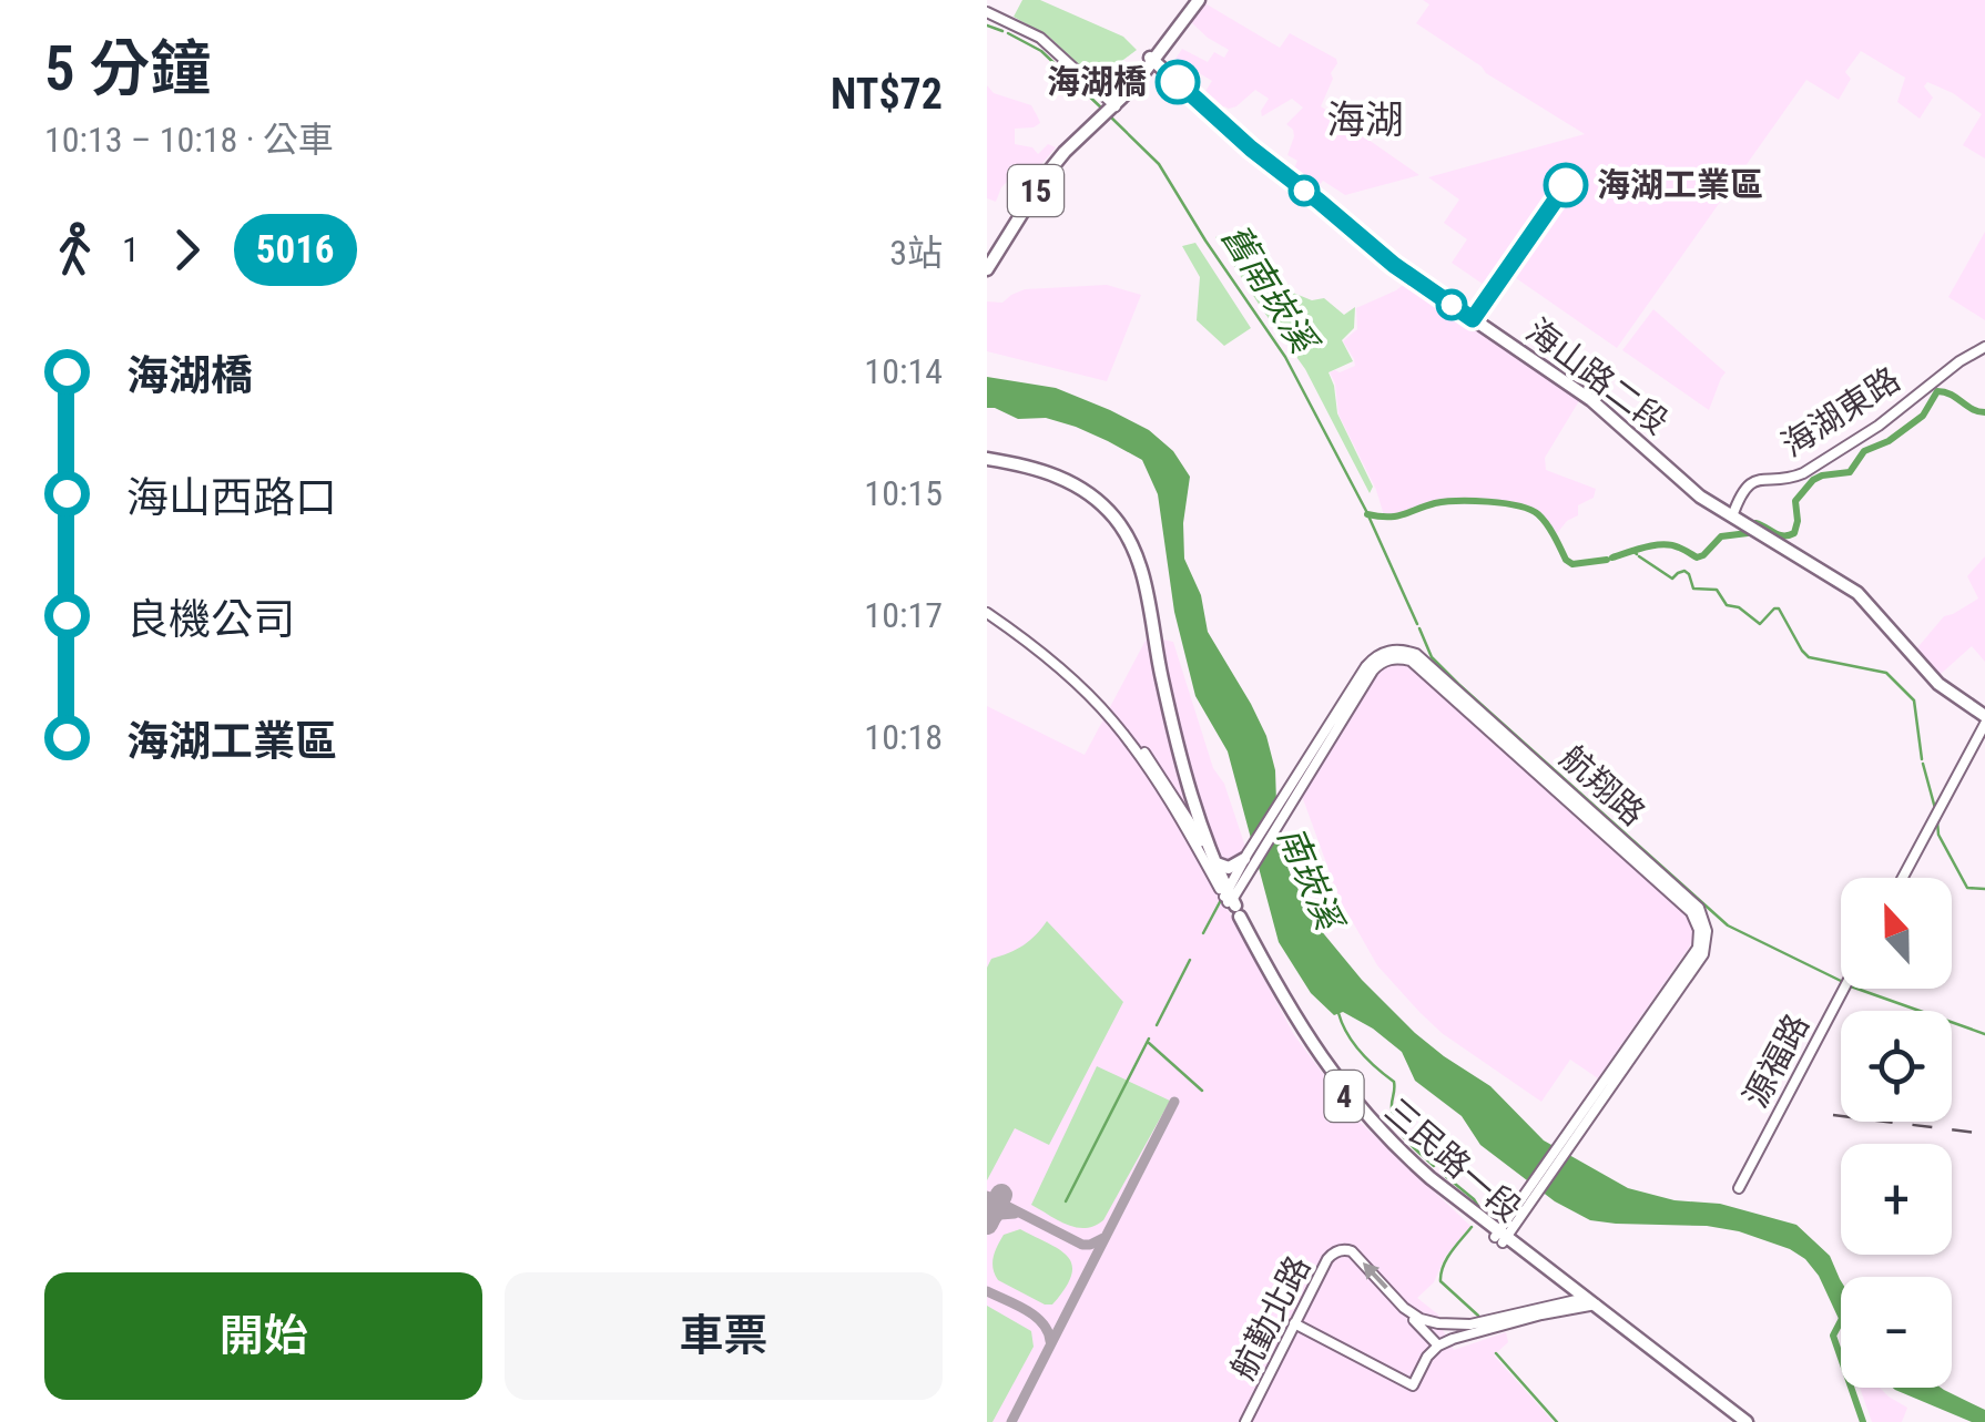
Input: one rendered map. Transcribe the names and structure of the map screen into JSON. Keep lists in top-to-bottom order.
{
  "streets": {
    "main road": [
      "15",
      "海山路二段",
      "4",
      "三民路一段"
    ],
    "street": [
      "海湖東路",
      "航翔路",
      "源福路",
      "航勤北路"
    ]
  },
  "crossings": [
    ["15", "海山路二段"],
    ["海山路二段", "海湖東路"],
    ["航翔路", "4"],
    ["航翔路", "三民路一段"],
    ["4", "三民路一段"],
    ["4", "航勤北路"],
    ["三民路一段", "航勤北路"]
  ],
  "districts": ["海湖"],
  "water": ["舊南崁溪", "南崁溪"],
  "places": ["海湖橋", "海湖工業區"],
  "lines": ["bus line 5016"],
  "north": "top",
  "page": {
    "heading": ["5 分鐘", "10:13 – 10:18 · 公車", "NT$72"],
    "legs": ["1", "5016", "3站"],
    "list": [
      {
        "name": "海湖橋",
        "value": "10:14"
      },
      {
        "name": "海山西路口",
        "value": "10:15"
      },
      {
        "name": "良機公司",
        "value": "10:17"
      },
      {
        "name": "海湖工業區",
        "value": "10:18"
      }
    ],
    "map_buttons": ["+", "−"],
    "buttons": ["開始", "車票"]
  }
}
